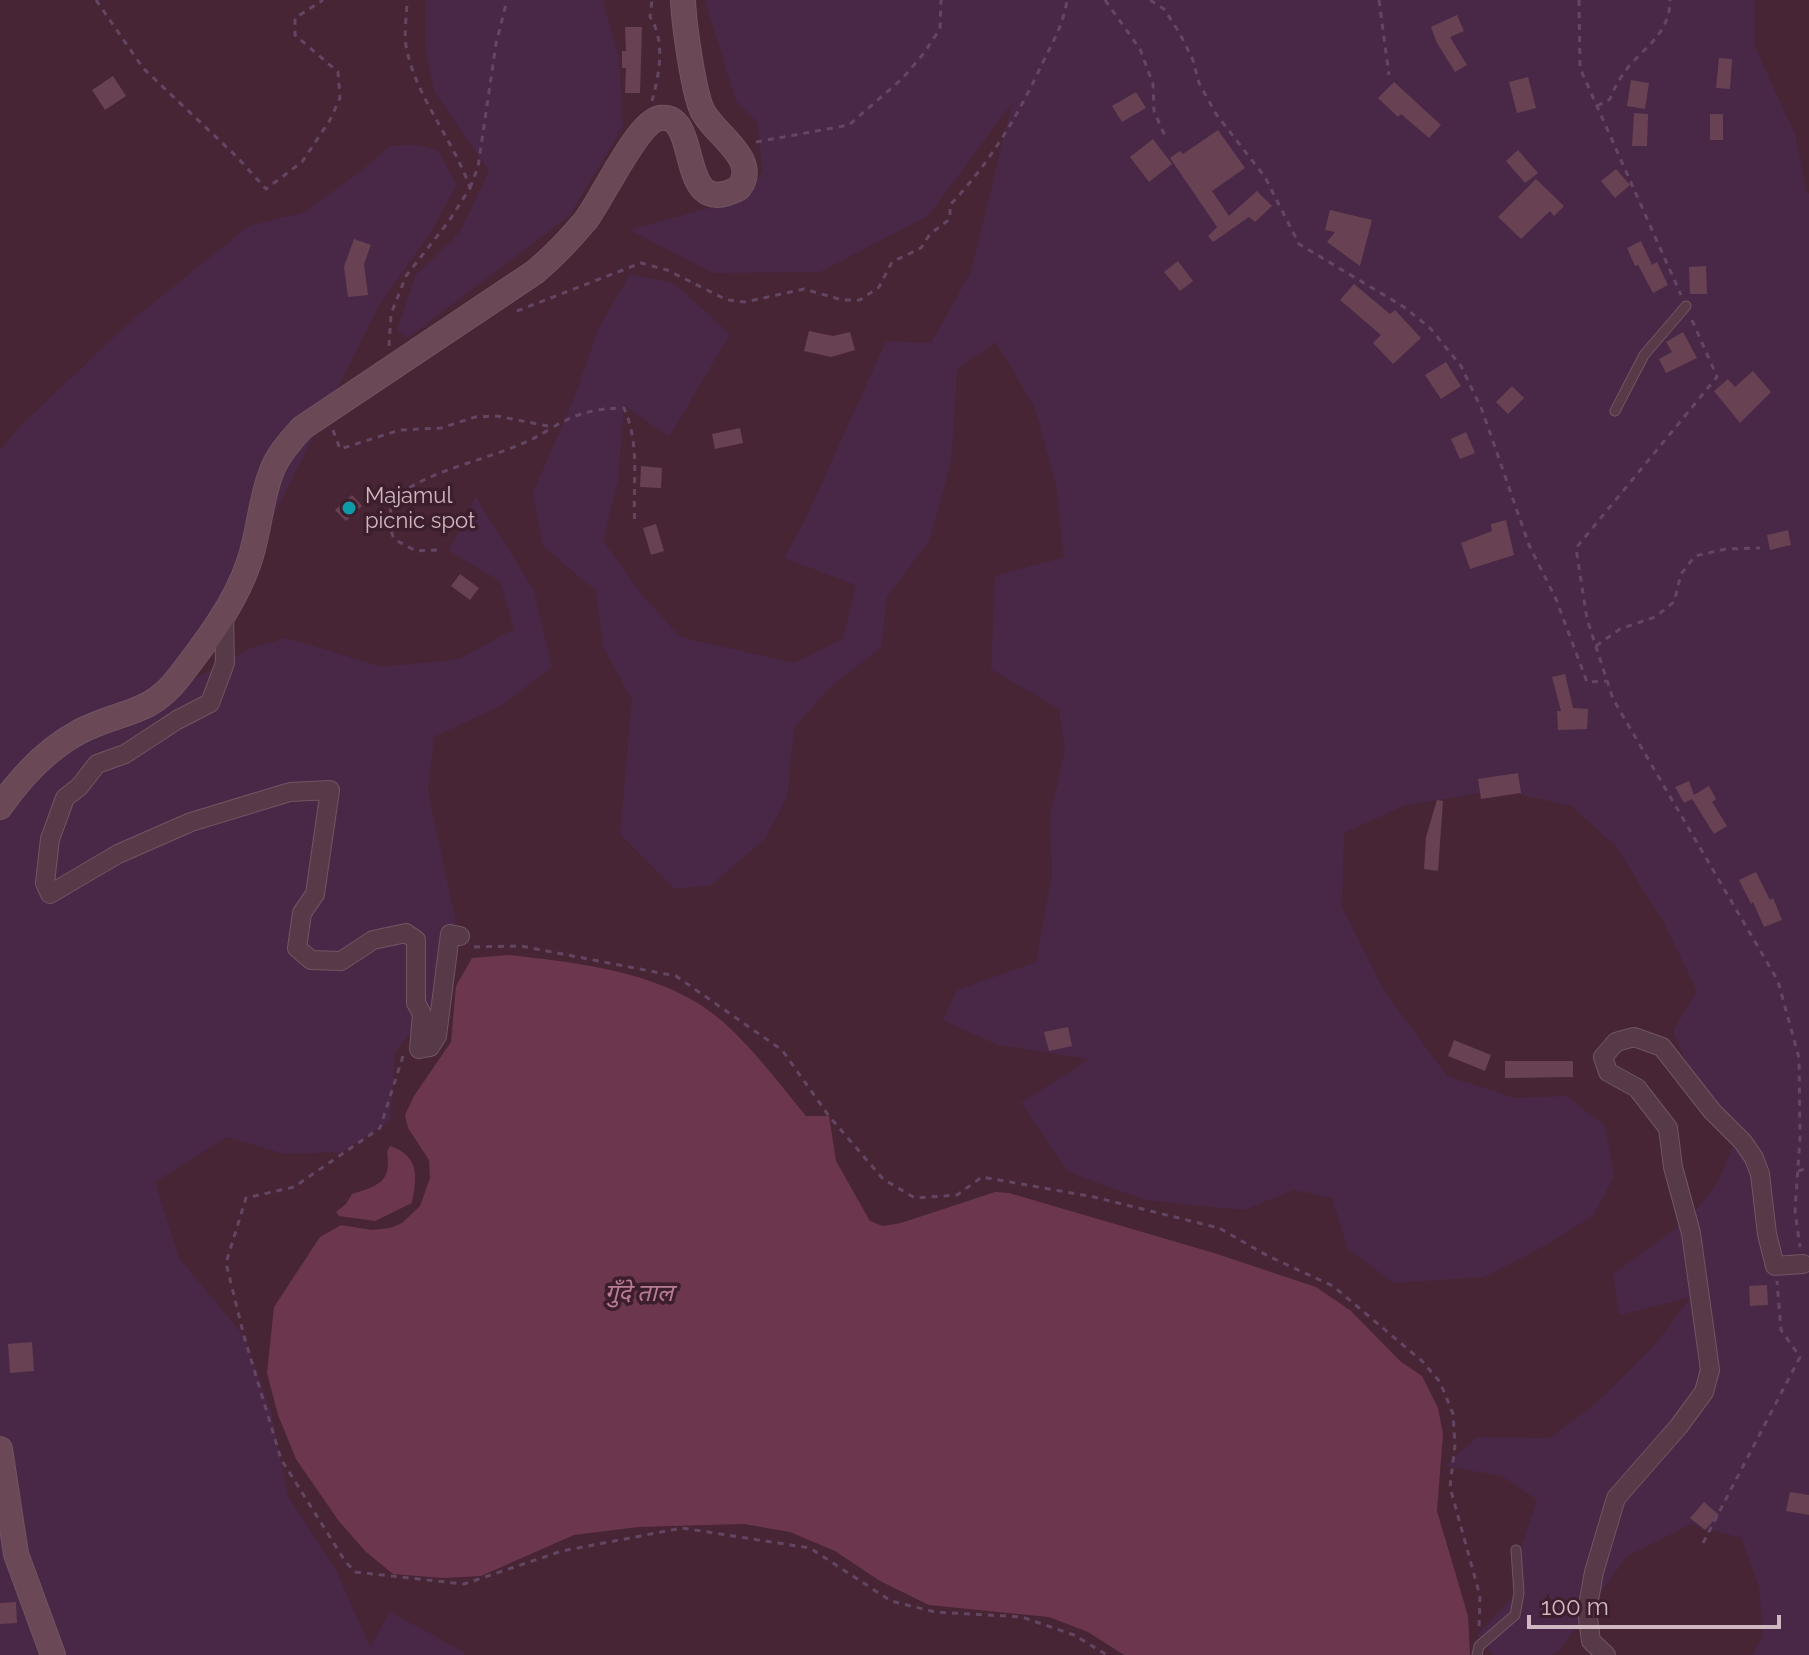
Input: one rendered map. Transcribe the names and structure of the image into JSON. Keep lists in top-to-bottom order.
{
  "water": ["गुँदे ताल"],
  "places": ["Majamul picnic spot"],
  "scale_bar": "100 m"
}
